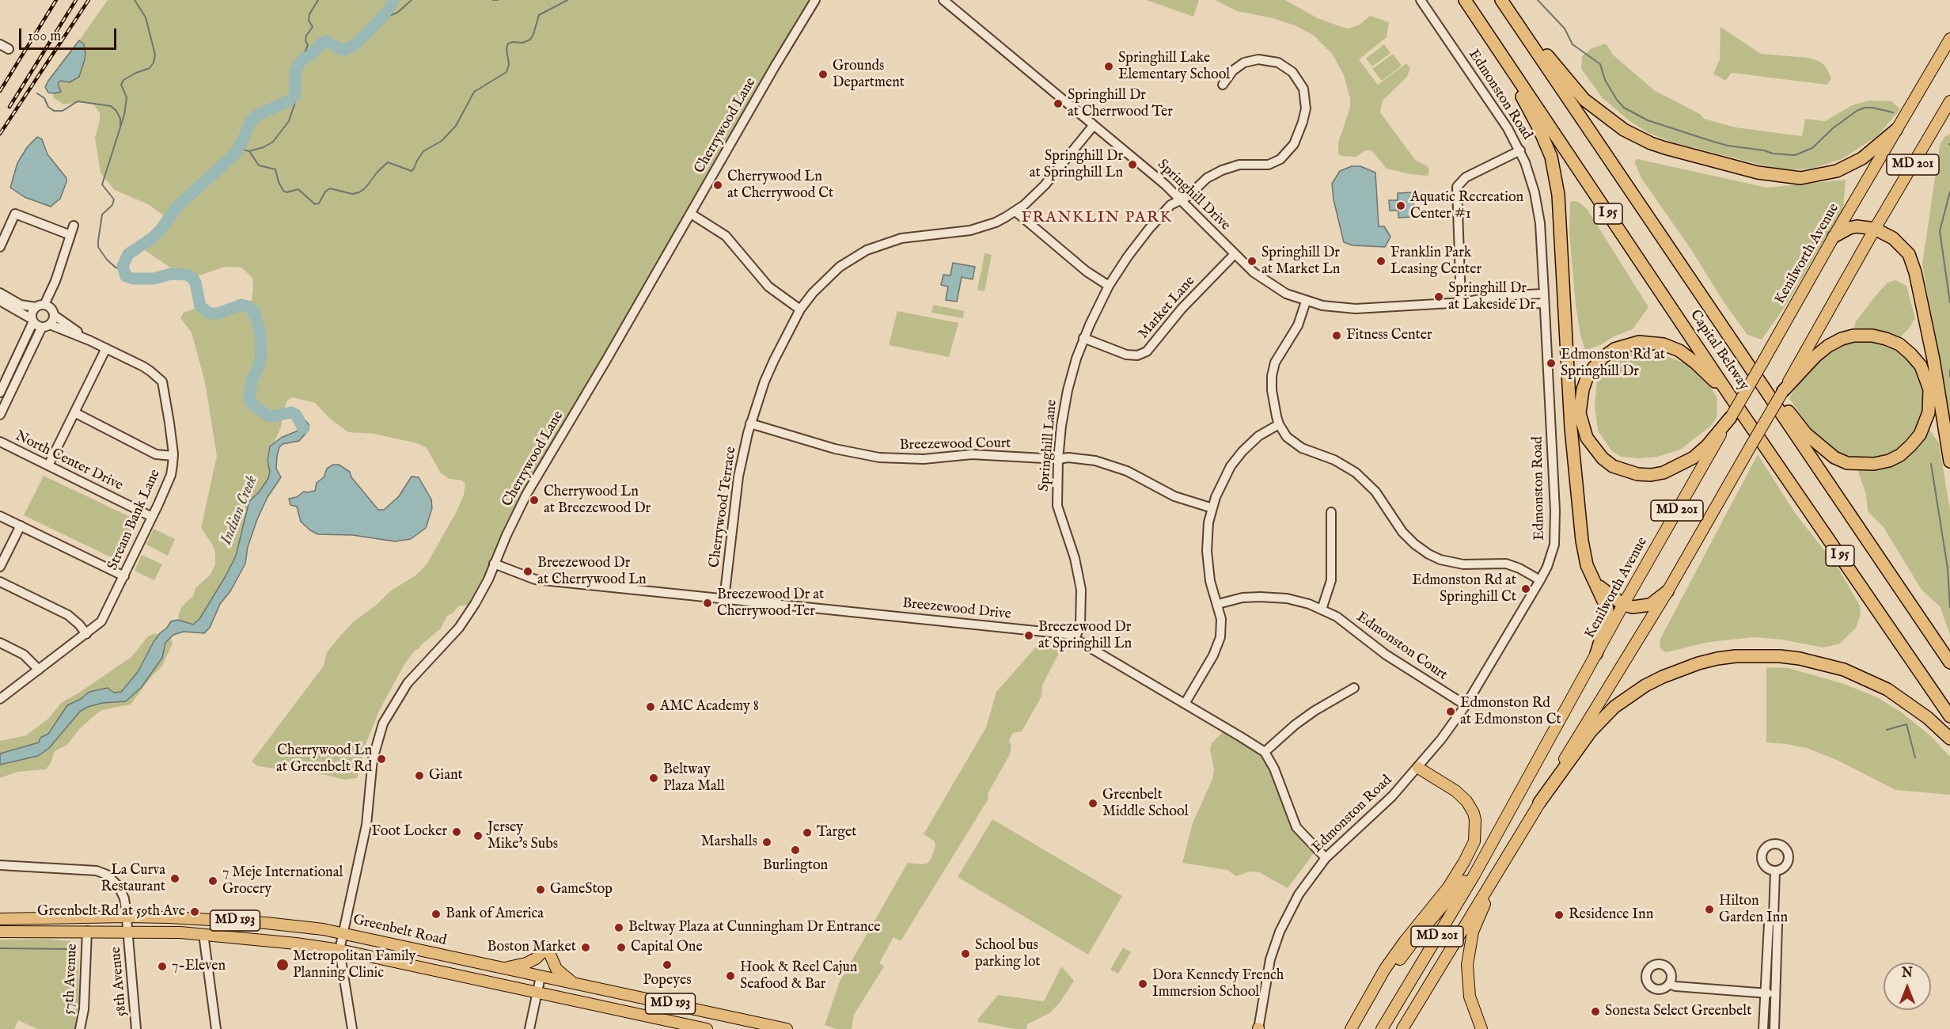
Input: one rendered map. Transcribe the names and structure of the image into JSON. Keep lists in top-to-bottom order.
{
  "streets": {
    "highway": ["I 95", "Capital Beltway"],
    "main road": [
      "MD 201",
      "Kenilworth Avenue",
      "MD 193",
      "Greenbelt Road"
    ],
    "street": [
      "Edmonston Road",
      "Cherrywood Lane",
      "Springhill Drive",
      "Market Lane",
      "Breezewood Court",
      "Springhill Lane",
      "North Center Drive",
      "Cherrywood Terrace",
      "Stream Bank Lane",
      "Breezewood Drive",
      "Edmonston Court",
      "57th Avenue",
      "58th Avenue"
    ]
  },
  "crossings": [
    ["Edmonston Road", "Springhill Drive"],
    ["Edmonston Road", "Edmonston Court"],
    ["Cherrywood Lane", "Breezewood Drive"],
    ["Cherrywood Lane", "MD 193"],
    ["Cherrywood Lane", "Greenbelt Road"],
    ["Springhill Drive", "Market Lane"],
    ["Springhill Drive", "Springhill Lane"],
    ["Springhill Drive", "Cherrywood Terrace"],
    ["Market Lane", "Springhill Lane"],
    ["Breezewood Court", "Springhill Lane"],
    ["Breezewood Court", "Cherrywood Terrace"],
    ["Springhill Lane", "Breezewood Drive"],
    ["North Center Drive", "Stream Bank Lane"],
    ["Cherrywood Terrace", "Breezewood Drive"],
    ["MD 193", "57th Avenue"],
    ["MD 193", "58th Avenue"],
    ["Greenbelt Road", "58th Avenue"]
  ],
  "districts": ["FRANKLIN PARK"],
  "water": ["Indian Creek"],
  "places": [
    "Springhill Lake Elementary School",
    "Grounds Department",
    "Springhill Dr at Cherrwood Ter",
    "Springhill Dr at Springhill Ln",
    "Cherrywood Ln at Cherrywood Ct",
    "Aquatic Recreation Center #1",
    "Springhill Dr at Market Ln",
    "Franklin Park Leasing Center",
    "Springhill Dr at Lakeside Dr",
    "Fitness Center",
    "Edmonston Rd at Springhill Dr",
    "Cherrywood Ln at Breezewood Dr",
    "Breezewood Dr at Cherrywood Ln",
    "Edmonston Rd at Springhill Ct",
    "Breezewood Dr at Cherrywood Ter",
    "Breezewood Dr at Springhill Ln",
    "AMC Academy 8",
    "Edmonston Rd at Edmonston Ct",
    "Cherrywood Ln at Greenbelt Rd",
    "Giant",
    "Beltway Plaza Mall",
    "Greenbelt Middle School",
    "Foot Locker",
    "Target",
    "Jersey Mike's Subs",
    "Marshalls",
    "Burlington",
    "La Curva Restaurant",
    "7 Meje International Grocery",
    "GameStop",
    "Hilton Garden Inn",
    "Greenbelt Rd at 59th Ave",
    "Bank of America",
    "Residence Inn",
    "Beltway Plaza at Cunningham Dr Entrance",
    "Boston Market",
    "Capital One",
    "School bus parking lot",
    "Metropolitan Family Planning Clinic",
    "Popeyes",
    "7-Eleven",
    "Hook & Reel Cajun Seafood & Bar",
    "Dora Kennedy French Immersion School",
    "Sonesta Select Greenbelt"
  ],
  "scale_bar": "100 m",
  "north": "top"
}
